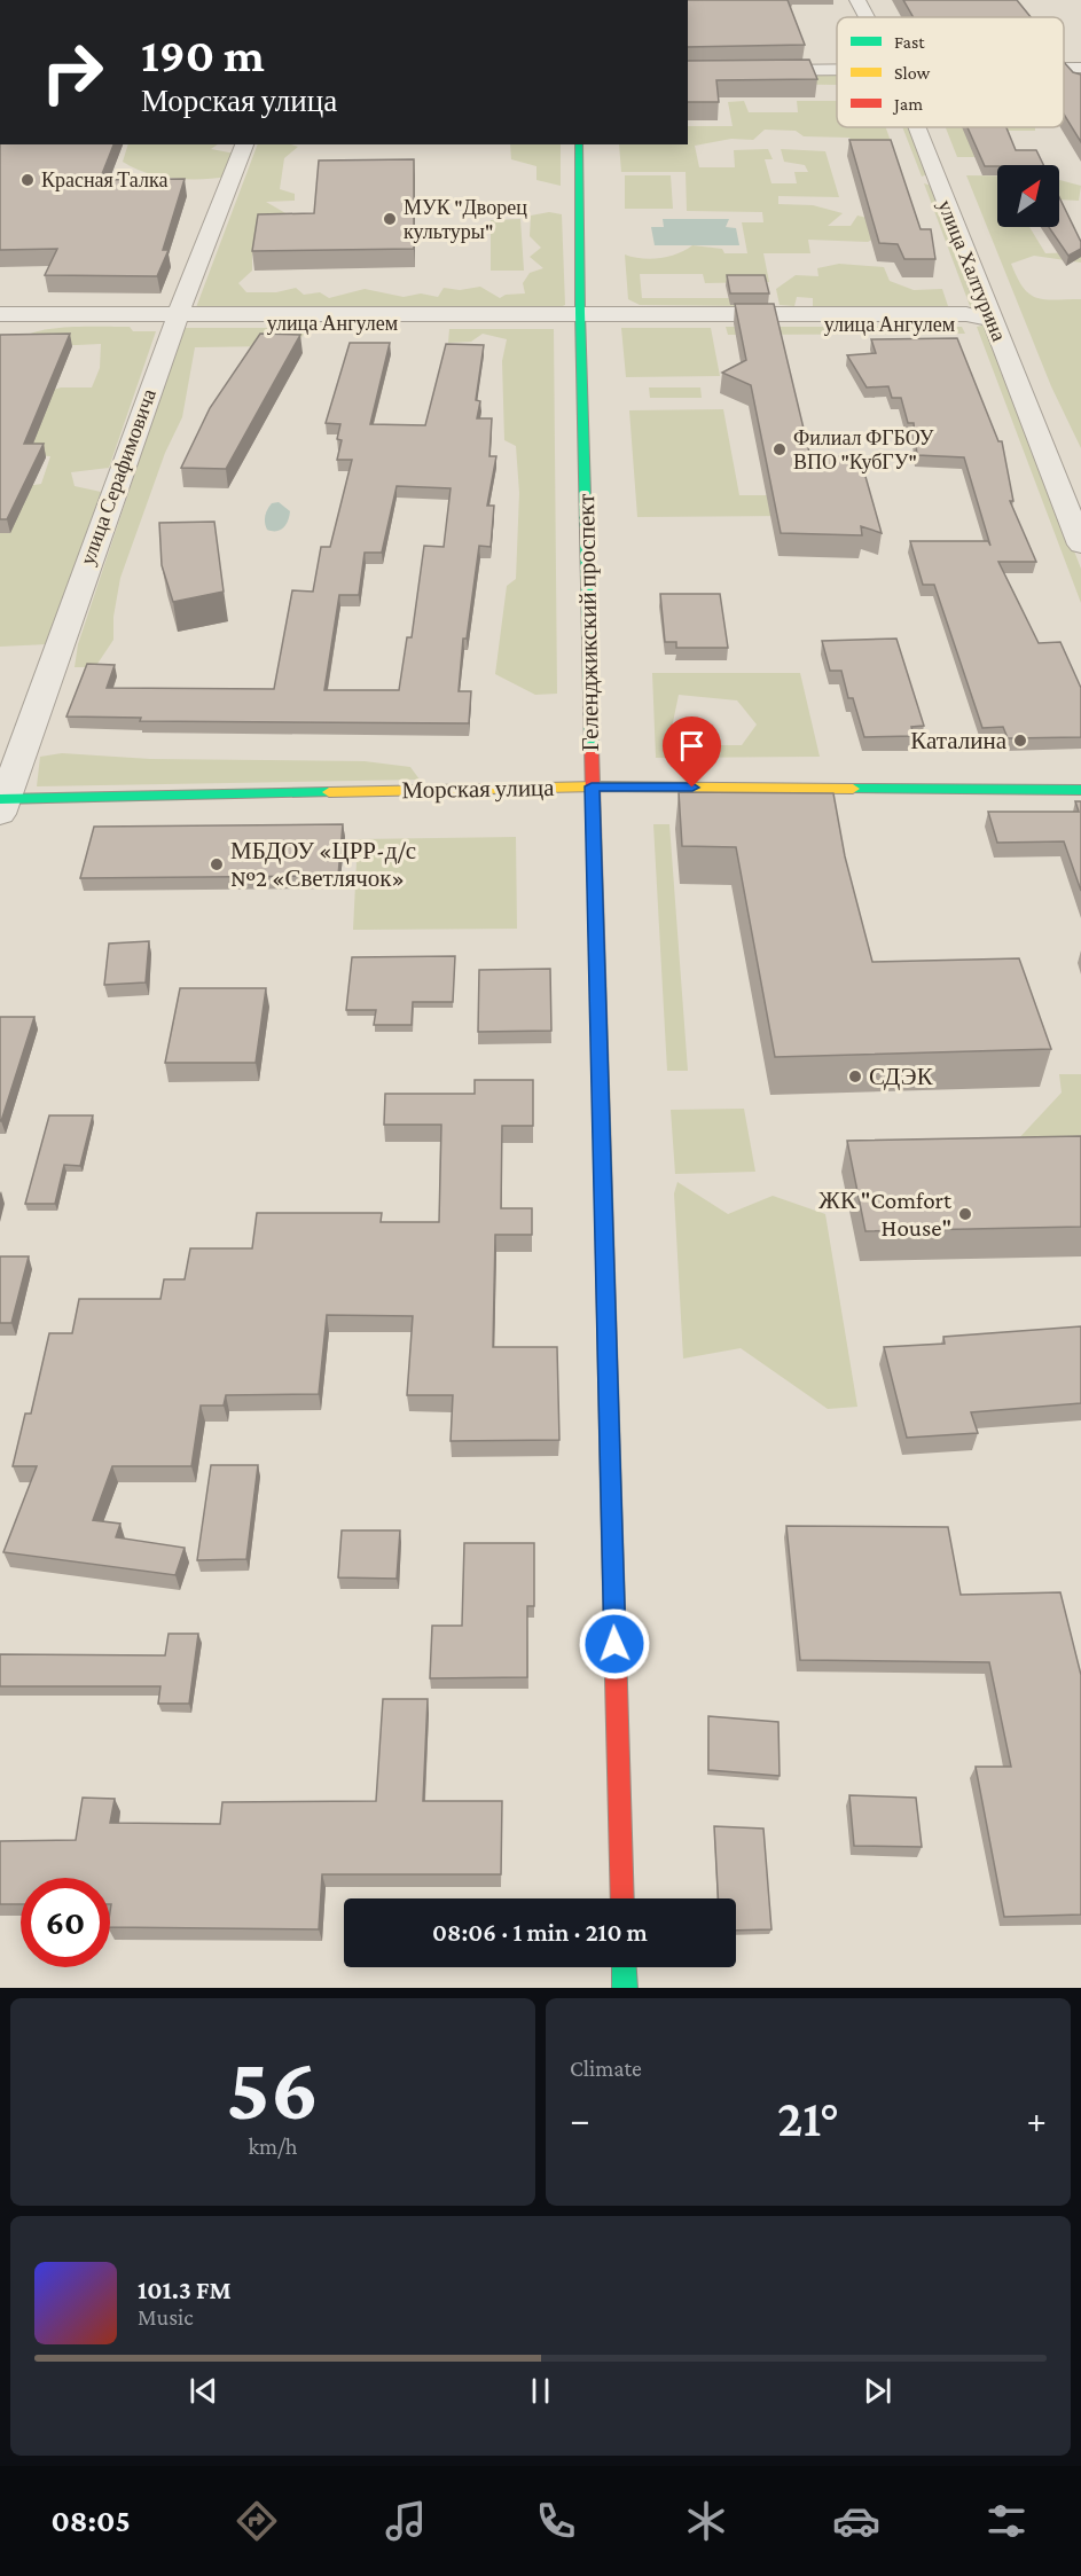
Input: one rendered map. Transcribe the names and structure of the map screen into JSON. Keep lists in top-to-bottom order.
{
  "streets": {
    "main road": ["Геленджикский проспект", "Морская улица"],
    "street": ["улица Халтурина", "улица Ангулем", "улица Серафимовича"]
  },
  "crossings": [
    ["улица Халтурина", "улица Ангулем"],
    ["улица Ангулем", "улица Серафимовича"],
    ["улица Ангулем", "Геленджикский проспект"],
    ["улица Серафимовича", "Морская улица"],
    ["Геленджикский проспект", "Морская улица"]
  ],
  "places": [
    "Красная Талка",
    "МУК \"Дворец культуры\"",
    "Филиал ФГБОУ ВПО \"КубГУ\"",
    "Каталина",
    "МБДОУ «ЦРР-д/с №2 «Светлячок»",
    "СДЭК",
    "ЖК \"Comfort House\""
  ],
  "legend": ["Fast", "Slow", "Jam"],
  "north": "top right",
  "page": {
    "turn": ["190 m", "Морская улица"],
    "limit": "60",
    "trip": "08:06 · 1 min · 210 m",
    "tile": [
      ["56", "km/h"],
      "Climate"
    ],
    "heat": ["−", "21°", "+"],
    "song": ["101.3 FM", "Music"],
    "tabs": "08:05"
  }
}
